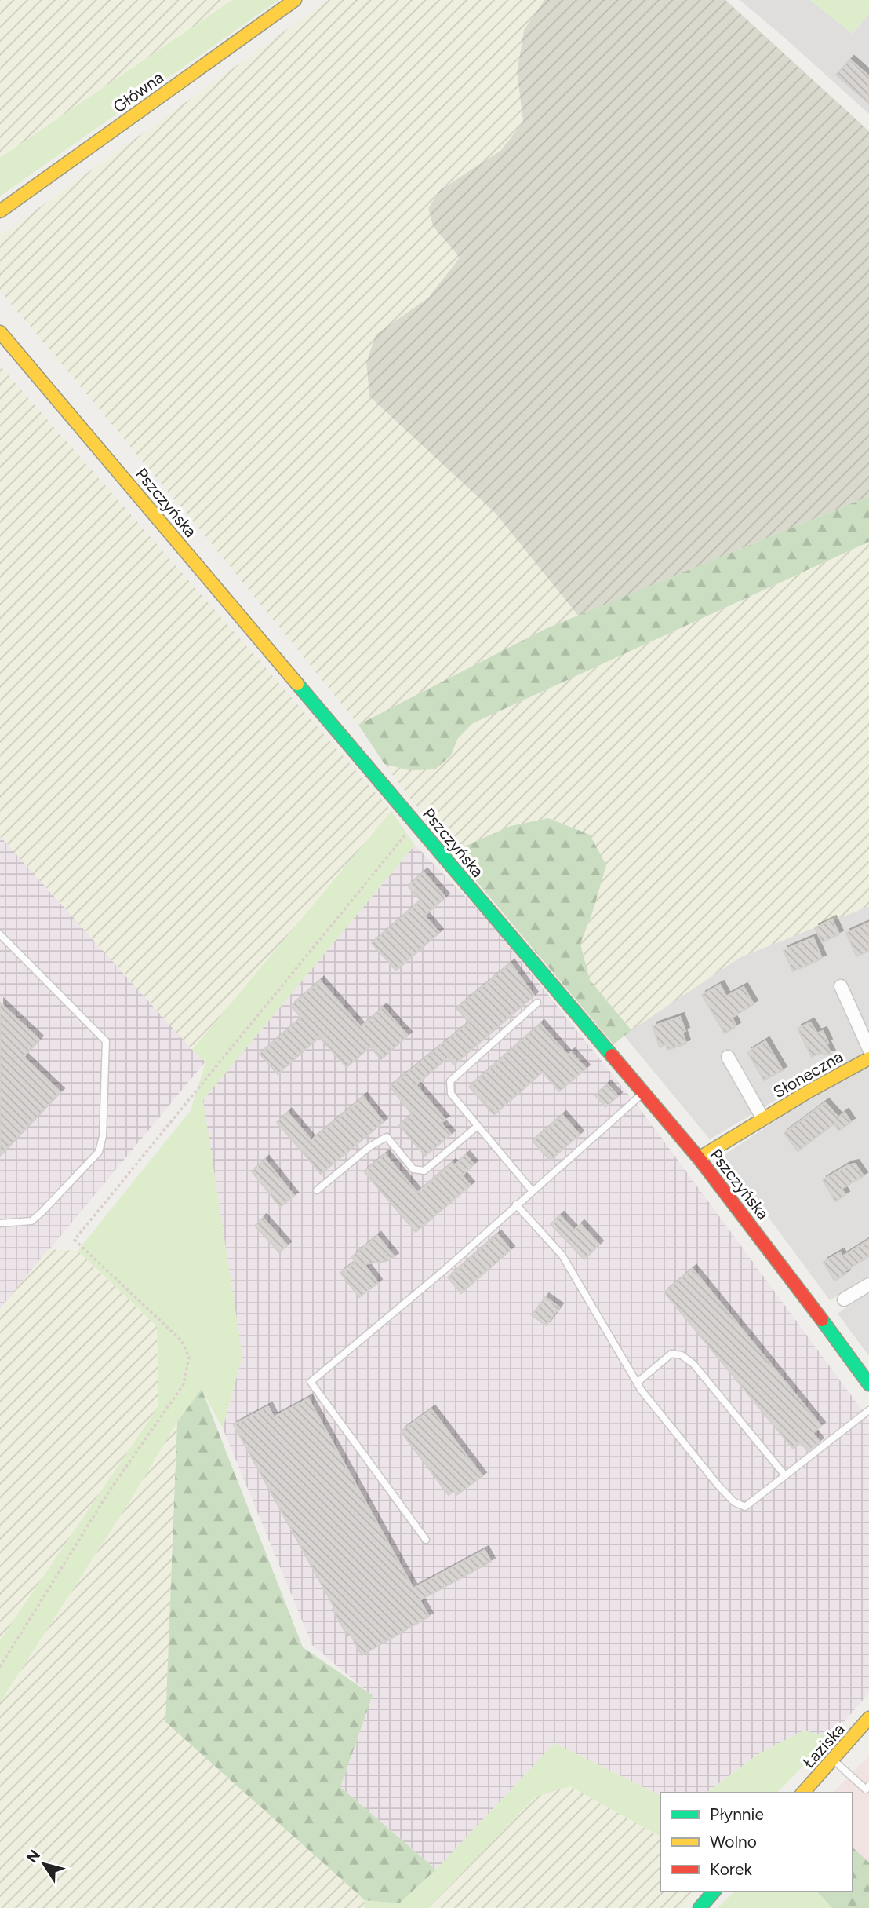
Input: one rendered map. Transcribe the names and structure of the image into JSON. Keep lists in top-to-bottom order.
{
  "streets": {
    "main road": [
      "Główna",
      "Pszczyńska",
      "Słoneczna",
      "Łaziska"
    ]
  },
  "crossings": [
    ["Pszczyńska", "Słoneczna"]
  ],
  "legend": ["Płynnie", "Wolno", "Korek"],
  "north": "top left"
}
